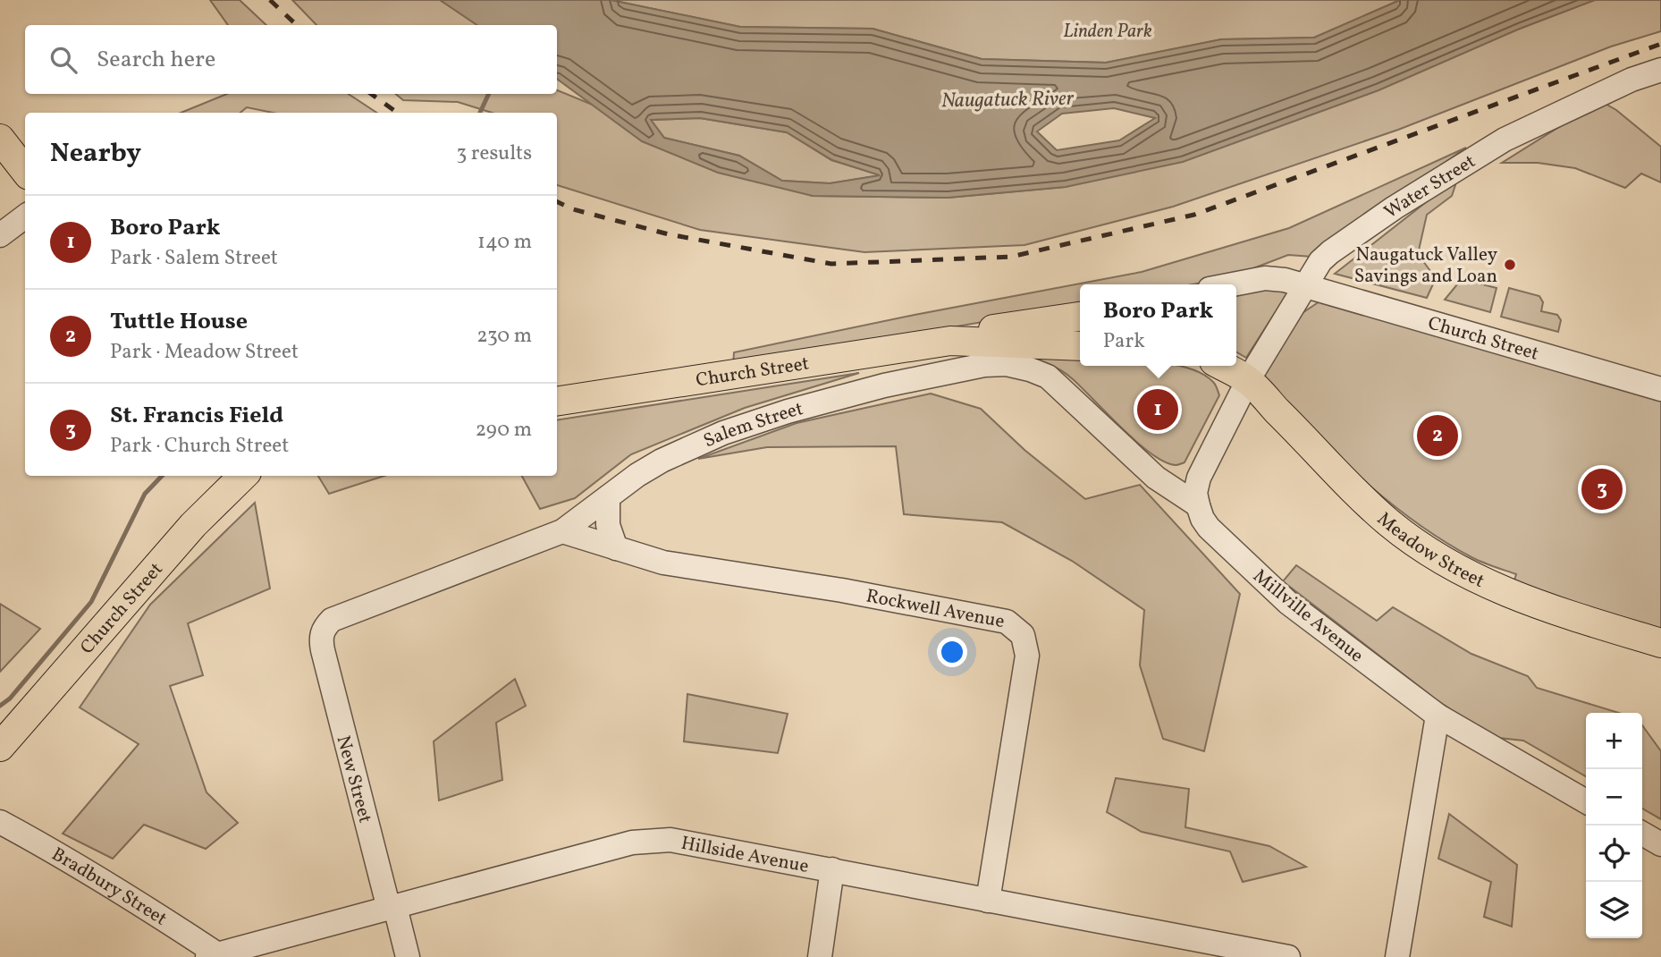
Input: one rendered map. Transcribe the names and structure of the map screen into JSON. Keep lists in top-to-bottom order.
{
  "streets": {
    "main road": ["Church Street", "Meadow Street"],
    "street": [
      "Water Street",
      "Salem Street",
      "Rockwell Avenue",
      "Millville Avenue",
      "New Street",
      "Hillside Avenue",
      "Bradbury Street"
    ]
  },
  "crossings": [
    ["Water Street", "Church Street"],
    ["Salem Street", "Rockwell Avenue"],
    ["Salem Street", "Millville Avenue"],
    ["Salem Street", "New Street"],
    ["Rockwell Avenue", "Hillside Avenue"],
    ["New Street", "Hillside Avenue"],
    ["Hillside Avenue", "Bradbury Street"]
  ],
  "water": ["Naugatuck River"],
  "parks": ["Linden Park"],
  "places": ["Naugatuck Valley Savings and Loan"],
  "page": {
    "search": "Search here",
    "heading": ["Nearby", "3 results"],
    "list": [
      {
        "mark": "1",
        "name": "Boro Park",
        "note": "Park · Salem Street",
        "value": "140 m"
      },
      {
        "mark": "2",
        "name": "Tuttle House",
        "note": "Park · Meadow Street",
        "value": "230 m"
      },
      {
        "mark": "3",
        "name": "St. Francis Field",
        "note": "Park · Church Street",
        "value": "290 m"
      }
    ],
    "popup": ["Boro Park", "Park"],
    "pins": ["1", "2", "3"],
    "map_buttons": ["+", "−"]
  }
}
